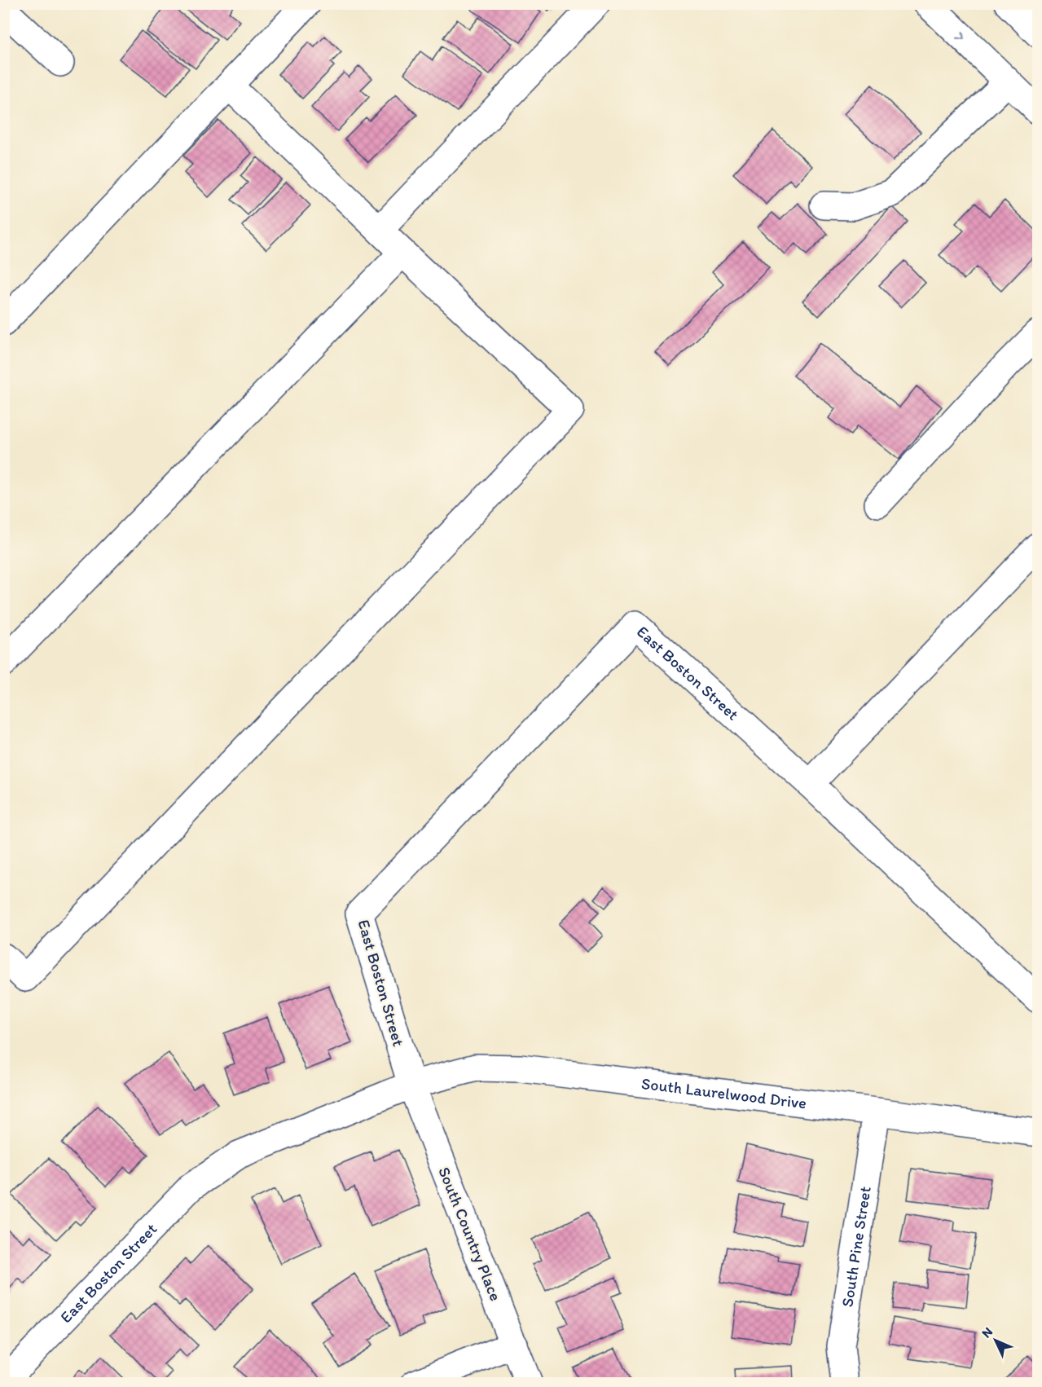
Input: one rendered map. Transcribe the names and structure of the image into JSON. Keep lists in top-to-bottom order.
{
  "streets": {
    "street": [
      "East Boston Street",
      "South Laurelwood Drive",
      "South Country Place",
      "South Pine Street"
    ]
  },
  "crossings": [
    ["East Boston Street", "South Laurelwood Drive"],
    ["East Boston Street", "South Country Place"],
    ["South Laurelwood Drive", "South Country Place"],
    ["South Laurelwood Drive", "South Pine Street"]
  ],
  "north": "top left"
}
